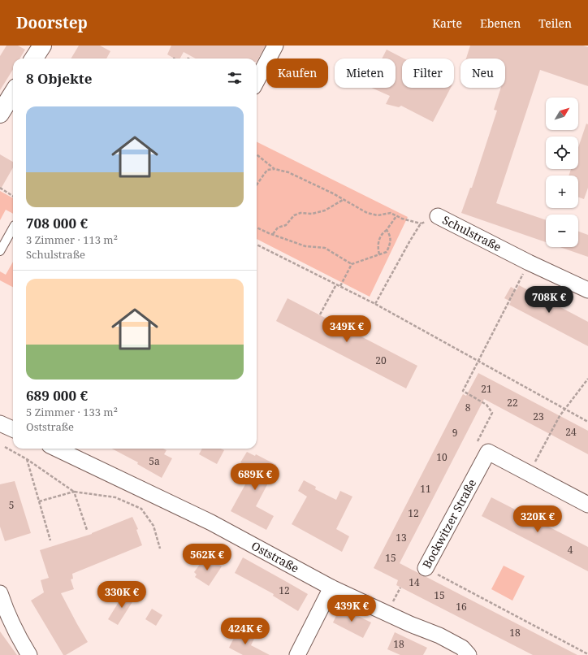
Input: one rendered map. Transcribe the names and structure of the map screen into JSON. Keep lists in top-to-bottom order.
{
  "streets": {
    "street": ["Schulstraße", "Bockwitzer Straße", "Oststraße"]
  },
  "house_numbers": [
    "20",
    "21",
    "22",
    "8",
    "23",
    "24",
    "9",
    "10",
    "5a",
    "11",
    "5",
    "12",
    "13",
    "4",
    "15",
    "14",
    "12",
    "15",
    "16",
    "18",
    "18"
  ],
  "north": "top right",
  "page": {
    "header": "Doorstep",
    "nav": ["Karte", "Ebenen", "Teilen"],
    "chip": [
      "Kaufen",
      "Mieten",
      "Filter",
      "Neu"
    ],
    "heading": "8 Objekte",
    "map_buttons": ["+", "−"],
    "list": [
      {
        "name": "708 000 €",
        "note": "3 Zimmer · 113 m² · Schulstraße"
      },
      {
        "name": "689 000 €",
        "note": "5 Zimmer · 133 m² · Oststraße"
      }
    ],
    "price": [
      "708K €",
      "349K €",
      "689K €",
      "320K €",
      "562K €",
      "330K €",
      "439K €",
      "424K €"
    ]
  }
}
